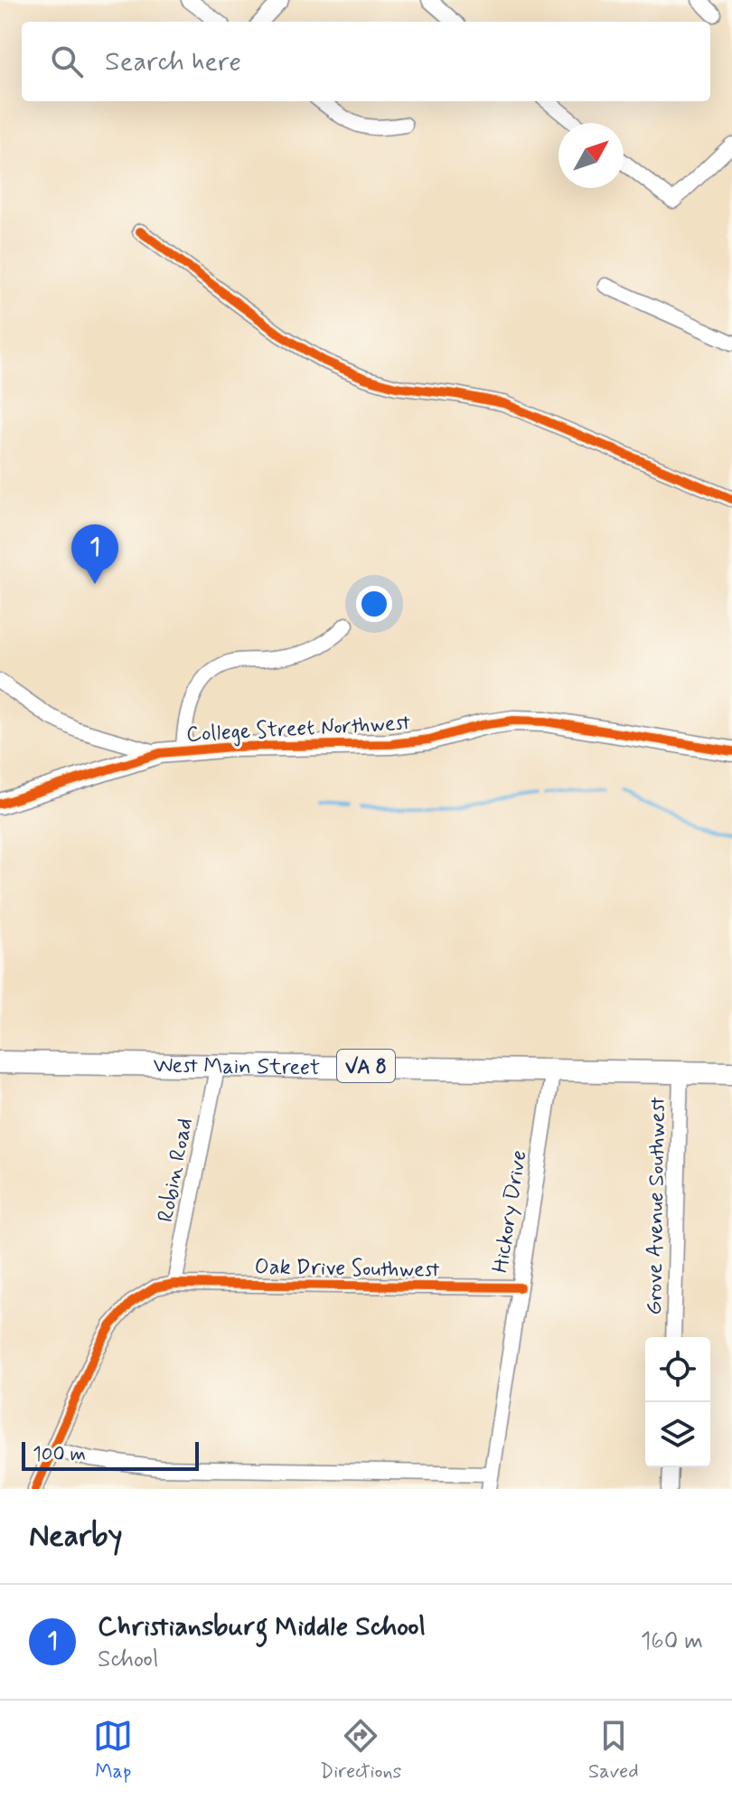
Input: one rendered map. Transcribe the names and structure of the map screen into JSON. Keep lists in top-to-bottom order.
{
  "streets": {
    "main road": ["West Main Street", "VA 8"],
    "street": [
      "College Street Northwest",
      "Robin Road",
      "Grove Avenue Southwest",
      "Hickory Drive",
      "Oak Drive Southwest"
    ]
  },
  "crossings": [
    ["West Main Street", "Robin Road"],
    ["West Main Street", "Grove Avenue Southwest"],
    ["West Main Street", "Hickory Drive"],
    ["Robin Road", "Oak Drive Southwest"],
    ["Hickory Drive", "Oak Drive Southwest"]
  ],
  "scale_bar": "100 m",
  "north": "top right",
  "page": {
    "search": "Search here",
    "pins": "1",
    "scale": "100 m",
    "heading": "Nearby",
    "list": [
      {
        "mark": "1",
        "name": "Christiansburg Middle School",
        "note": "School",
        "value": "160 m"
      }
    ],
    "nav": ["Map", "Directions", "Saved"]
  }
}
